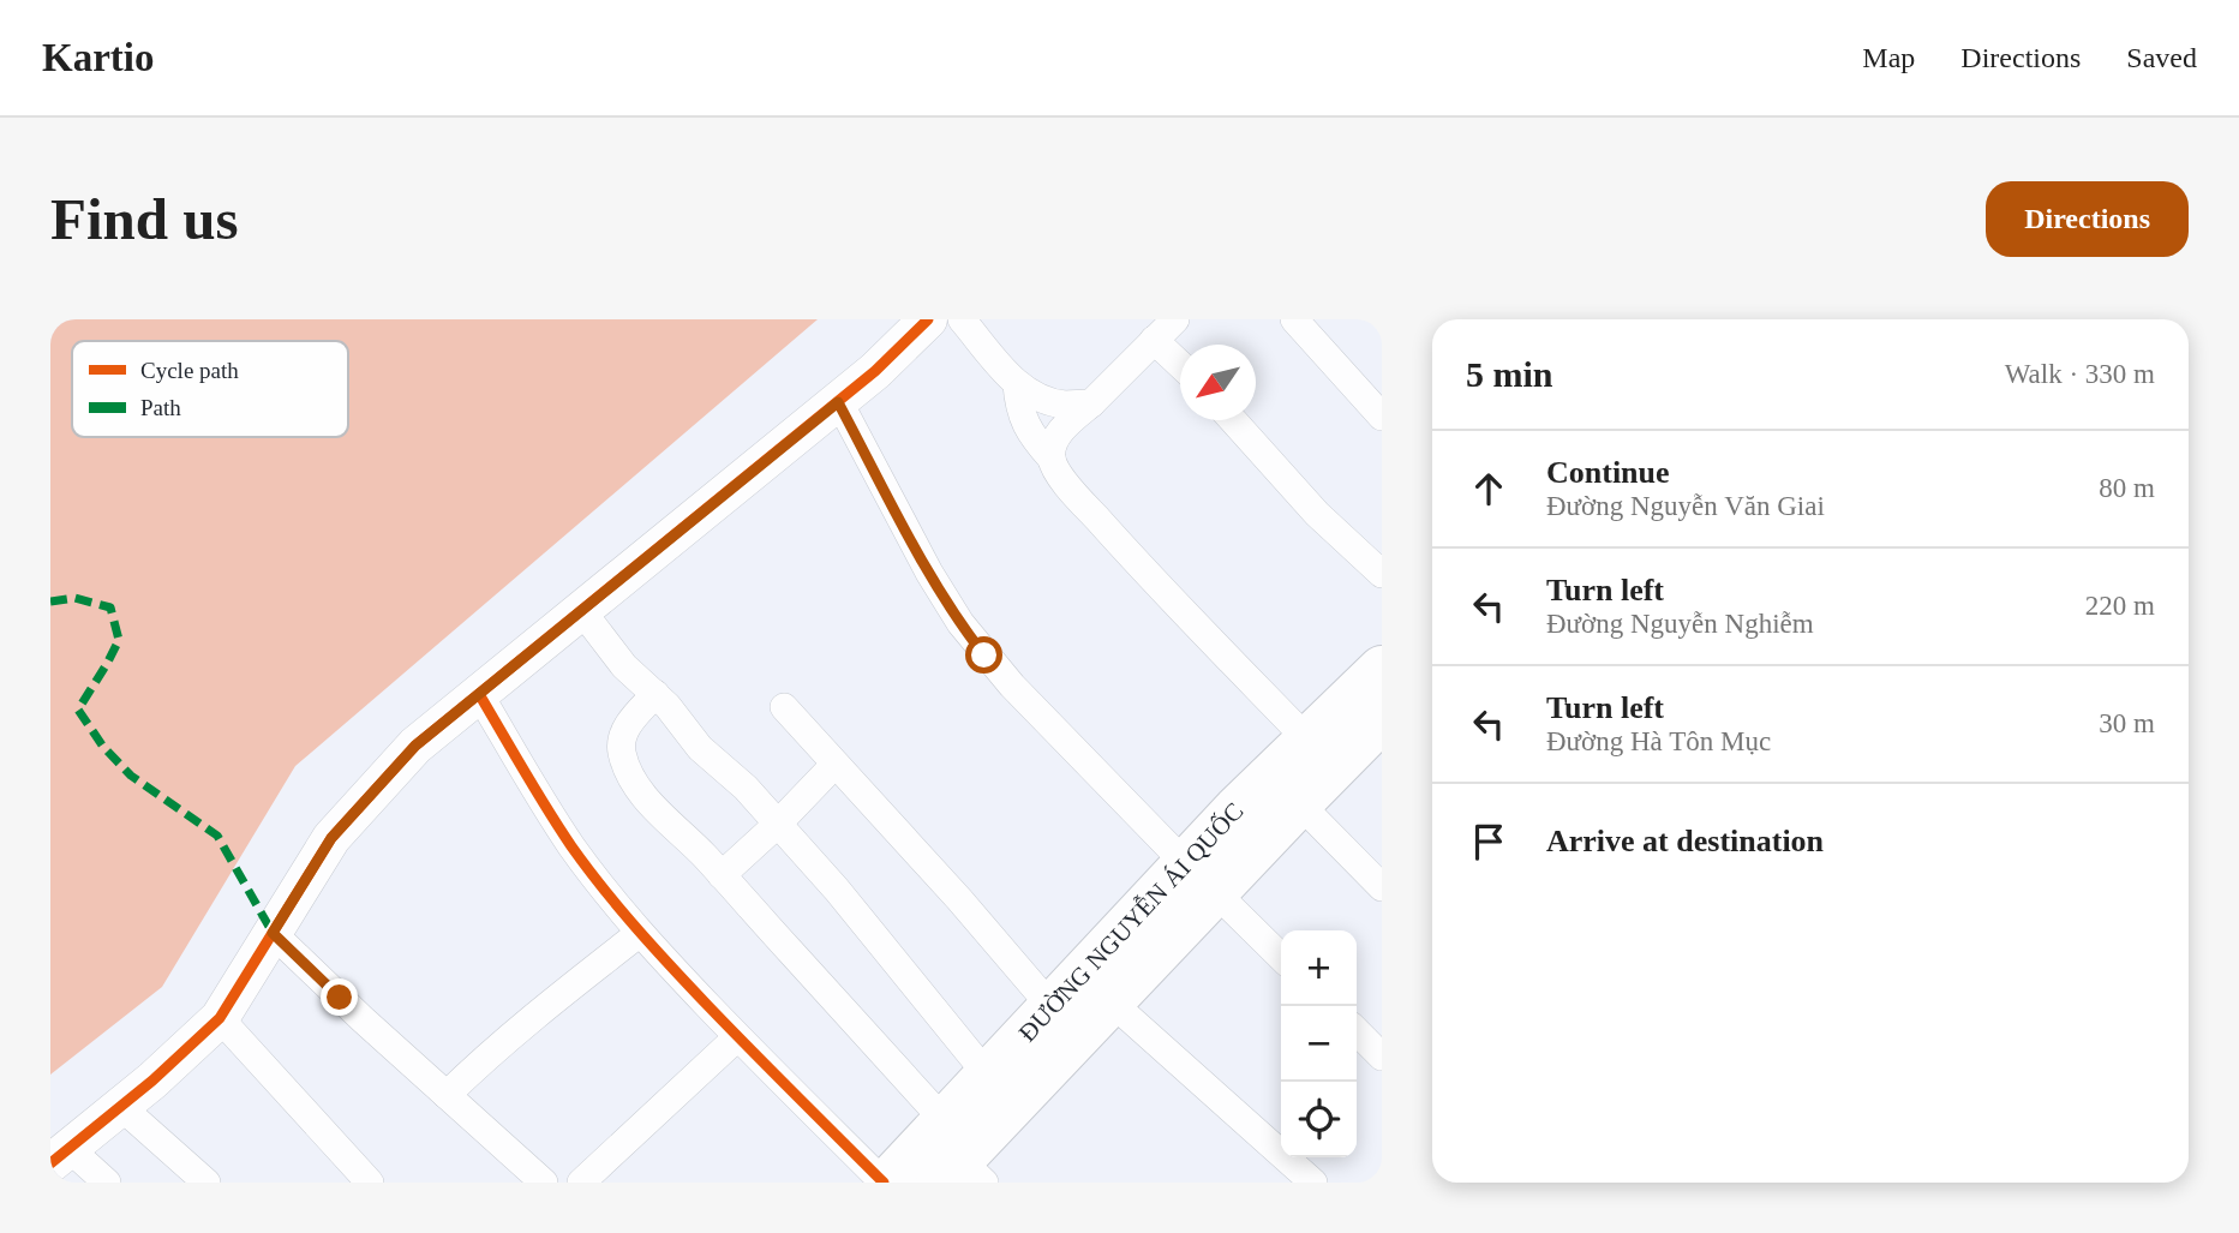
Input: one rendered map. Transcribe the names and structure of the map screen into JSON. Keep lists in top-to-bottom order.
{
  "streets": {
    "highway": ["ĐƯỜNG NGUYỄN ÁI QUỐC"]
  },
  "legend": ["Cycle path", "Path"],
  "north": "bottom left",
  "page": {
    "header": "Kartio",
    "nav": ["Map", "Directions", "Saved"],
    "buttons": "Directions",
    "title": "Find us",
    "heading": ["5 min", "Walk · 330 m"],
    "list": [
      ["Continue", "Đường Nguyễn Văn Giai", "80 m"],
      ["Turn left", "Đường Nguyễn Nghiễm", "220 m"],
      ["Turn left", "Đường Hà Tôn Mục", "30 m"],
      "Arrive at destination"
    ],
    "map_buttons": ["+", "−"]
  }
}
